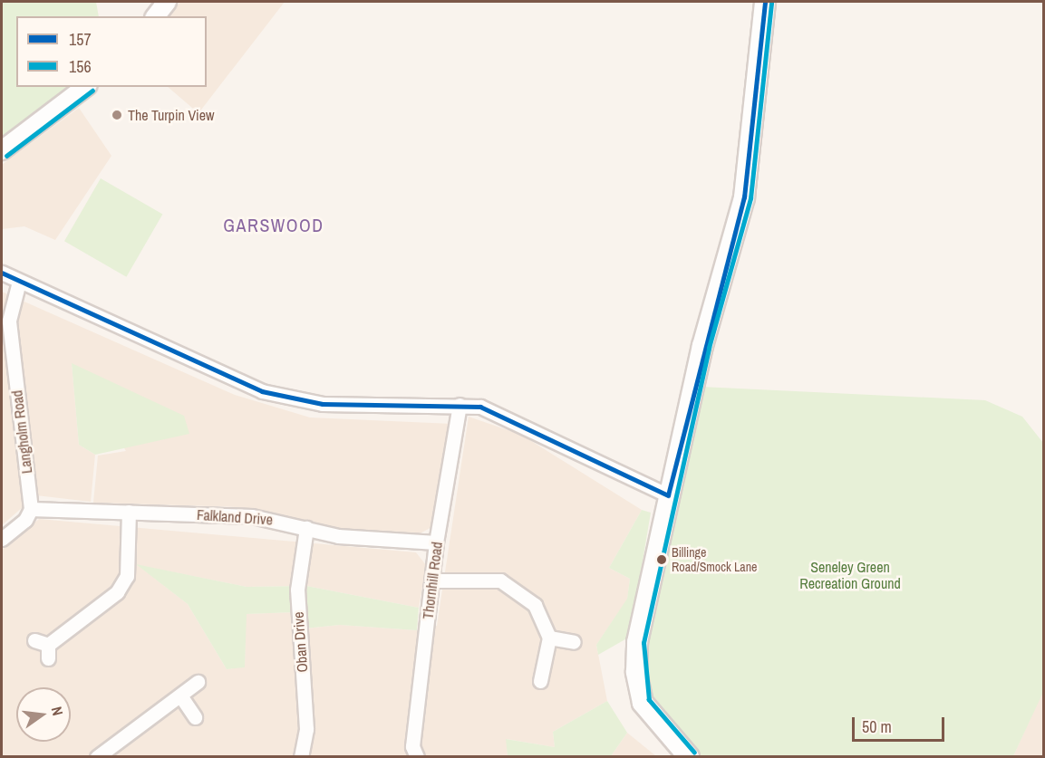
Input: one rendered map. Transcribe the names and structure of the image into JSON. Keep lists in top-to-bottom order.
{
  "streets": {
    "street": [
      "Langholm Road",
      "Falkland Drive",
      "Thornhill Road",
      "Oban Drive"
    ]
  },
  "crossings": [
    ["Langholm Road", "Falkland Drive"],
    ["Falkland Drive", "Thornhill Road"],
    ["Falkland Drive", "Oban Drive"]
  ],
  "districts": ["GARSWOOD"],
  "parks": ["Seneley Green Recreation Ground"],
  "places": ["The Turpin View", "Billinge Road/Smock Lane"],
  "lines": ["transit line 157", "transit line 156"],
  "legend": ["157", "156"],
  "scale_bar": "50 m",
  "north": "right"
}
